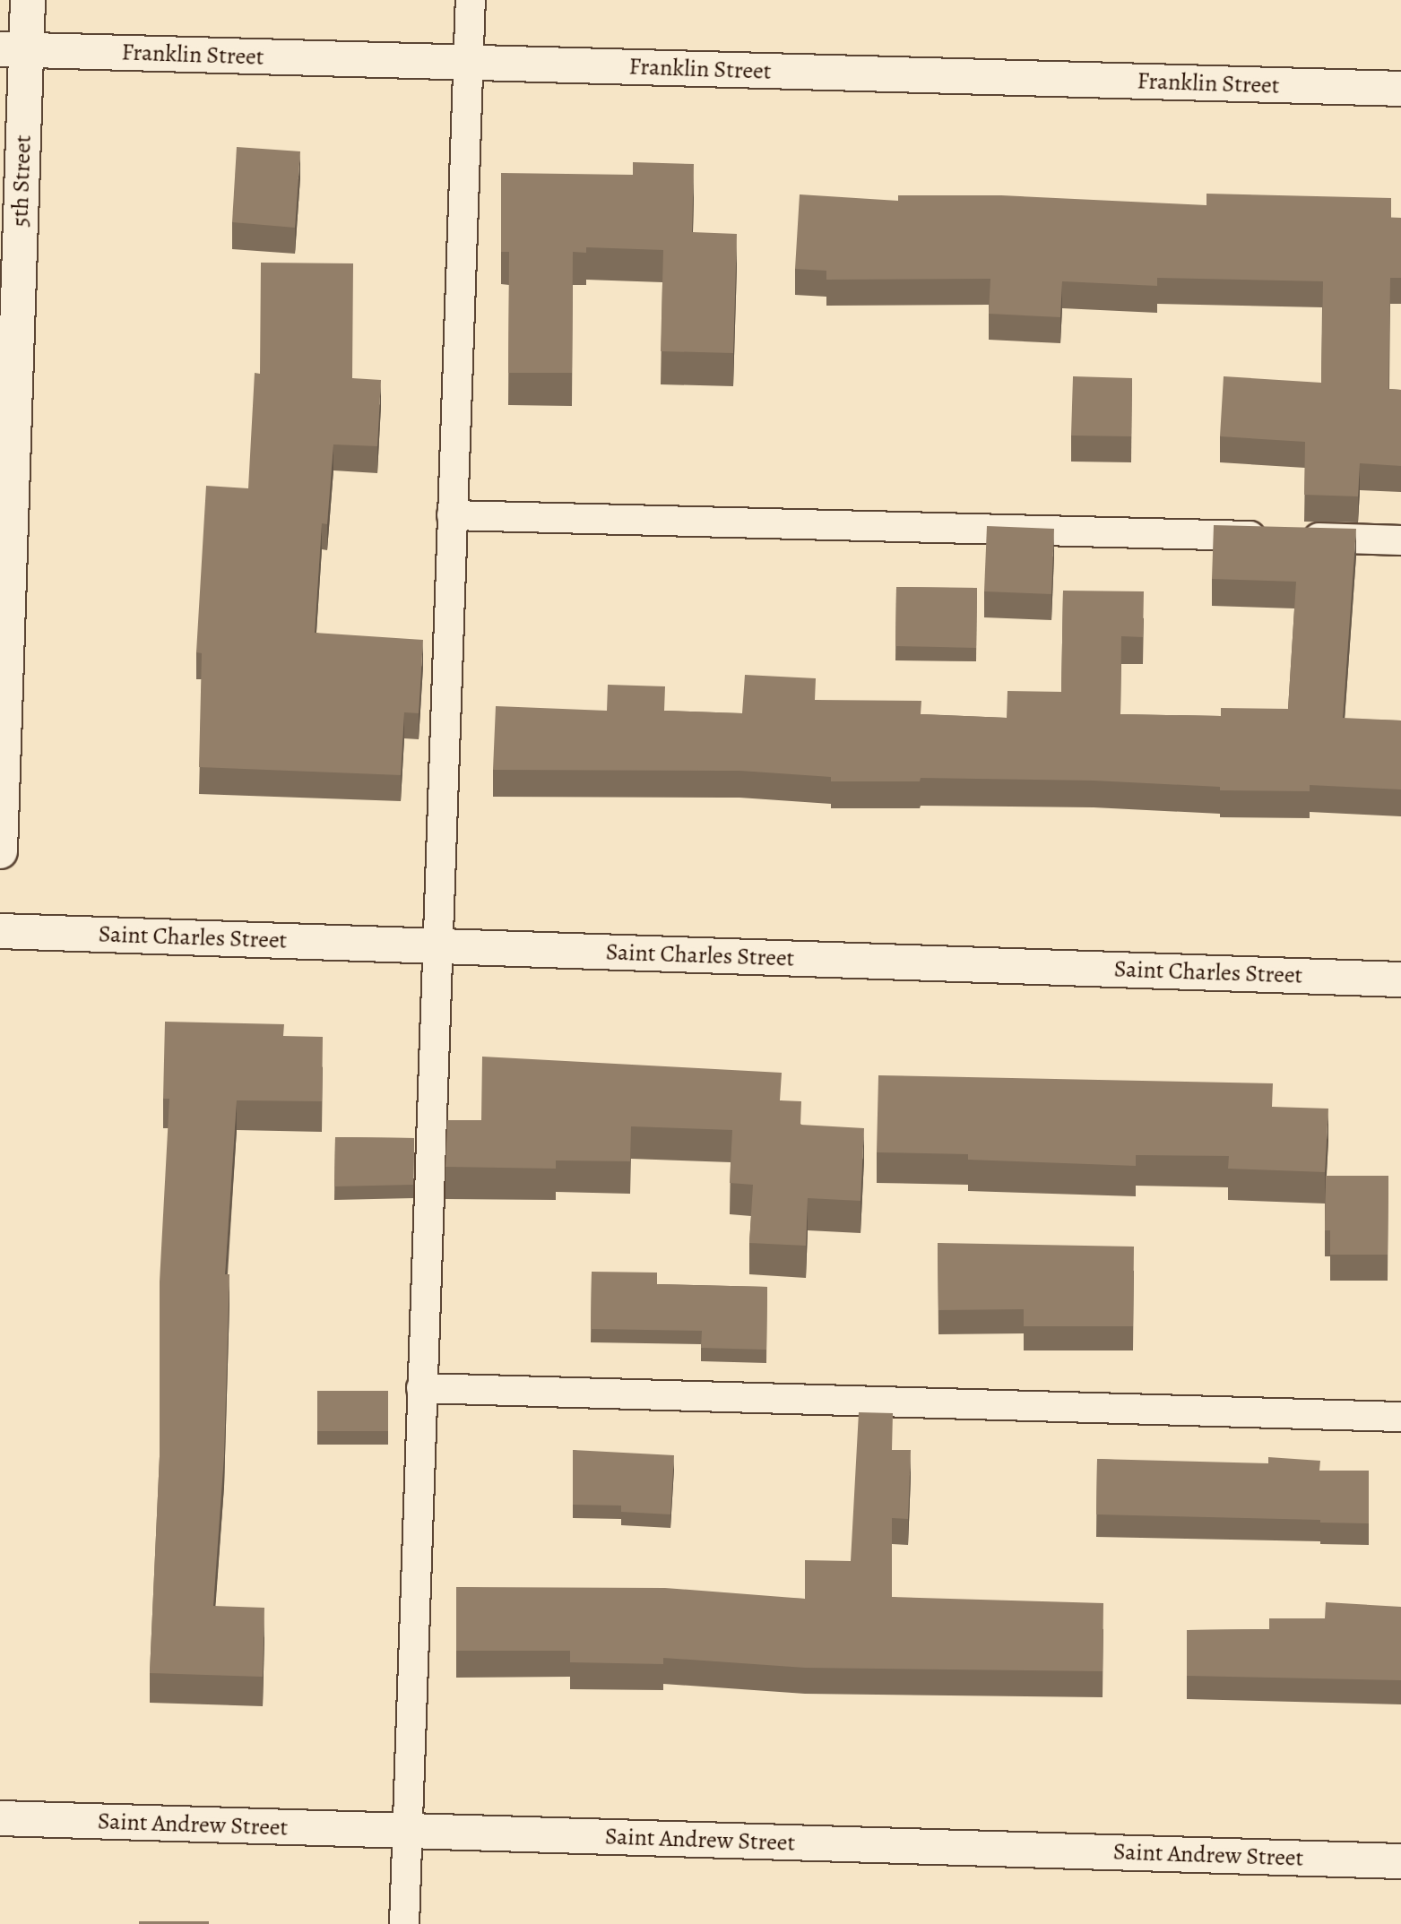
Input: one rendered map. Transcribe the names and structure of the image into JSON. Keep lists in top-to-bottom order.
{
  "streets": {
    "street": [
      "Franklin Street",
      "5th Street",
      "Saint Charles Street",
      "Saint Andrew Street"
    ]
  },
  "crossings": [
    ["Franklin Street", "5th Street"]
  ]
}
